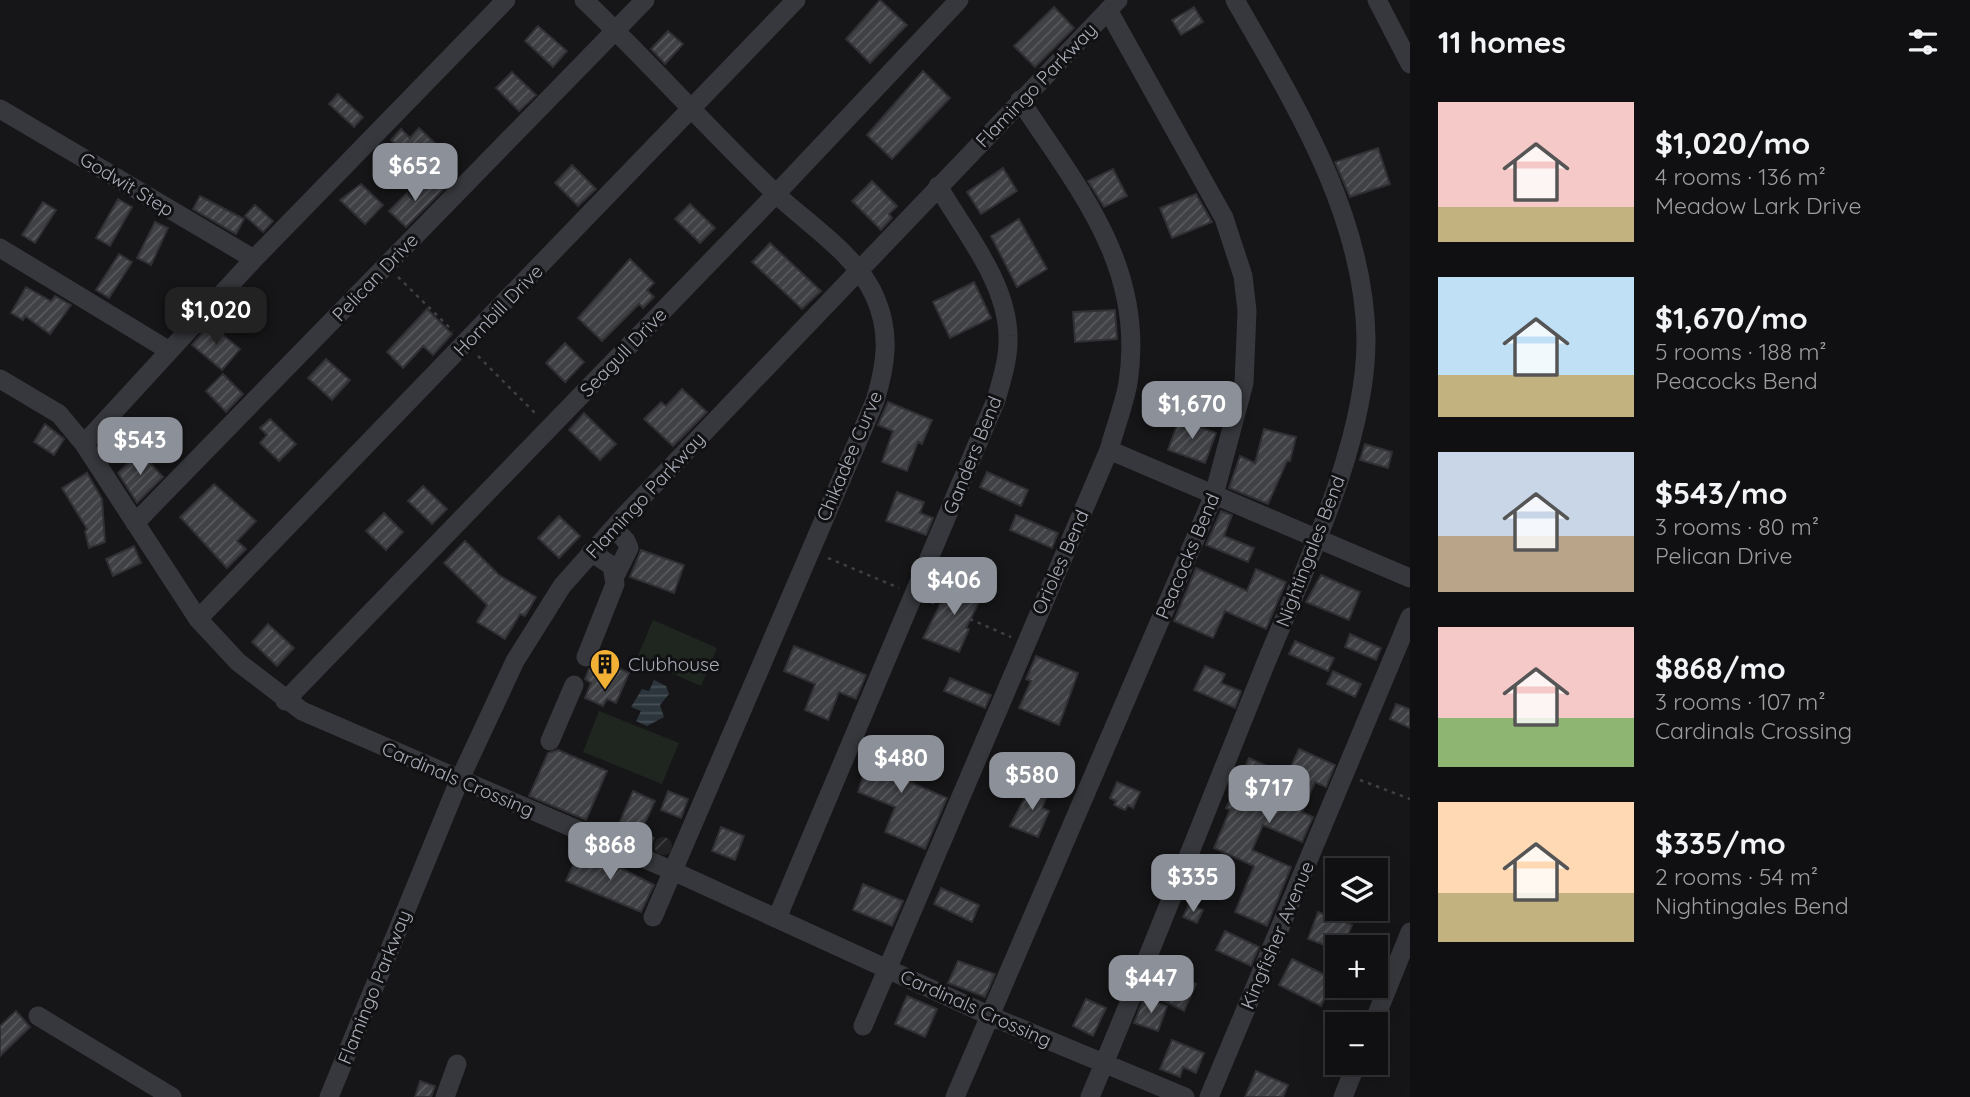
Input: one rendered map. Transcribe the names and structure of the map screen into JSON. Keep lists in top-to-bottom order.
{
  "streets": {
    "street": [
      "Flamingo Parkway",
      "Godwit Step",
      "Pelican Drive",
      "Hornbill Drive",
      "Seagull Drive",
      "Ganders Bend",
      "Chikadee Curve",
      "Nightingales Bend",
      "Peacocks Bend",
      "Orioles Bend",
      "Cardinals Crossing",
      "Kingfisher Avenue"
    ]
  },
  "crossings": [
    ["Flamingo Parkway", "Ganders Bend"],
    ["Flamingo Parkway", "Chikadee Curve"],
    ["Flamingo Parkway", "Peacocks Bend"],
    ["Flamingo Parkway", "Orioles Bend"],
    ["Flamingo Parkway", "Cardinals Crossing"],
    ["Pelican Drive", "Chikadee Curve"],
    ["Pelican Drive", "Cardinals Crossing"],
    ["Hornbill Drive", "Chikadee Curve"],
    ["Hornbill Drive", "Cardinals Crossing"],
    ["Seagull Drive", "Chikadee Curve"],
    ["Seagull Drive", "Cardinals Crossing"],
    ["Ganders Bend", "Cardinals Crossing"],
    ["Chikadee Curve", "Cardinals Crossing"],
    ["Nightingales Bend", "Cardinals Crossing"],
    ["Peacocks Bend", "Cardinals Crossing"],
    ["Orioles Bend", "Cardinals Crossing"]
  ],
  "places": {
    "building": ["Clubhouse"]
  },
  "page": {
    "heading": "11 homes",
    "list": [
      {
        "name": "$1,020/mo",
        "note": "4 rooms · 136 m² · Meadow Lark Drive"
      },
      {
        "name": "$1,670/mo",
        "note": "5 rooms · 188 m² · Peacocks Bend"
      },
      {
        "name": "$543/mo",
        "note": "3 rooms · 80 m² · Pelican Drive"
      },
      {
        "name": "$868/mo",
        "note": "3 rooms · 107 m² · Cardinals Crossing"
      },
      {
        "name": "$335/mo",
        "note": "2 rooms · 54 m² · Nightingales Bend"
      }
    ],
    "price": [
      "$652",
      "$1,020",
      "$1,670",
      "$543",
      "$406",
      "$480",
      "$580",
      "$717",
      "$868",
      "$335",
      "$447"
    ],
    "map_buttons": ["+", "−"]
  }
}
